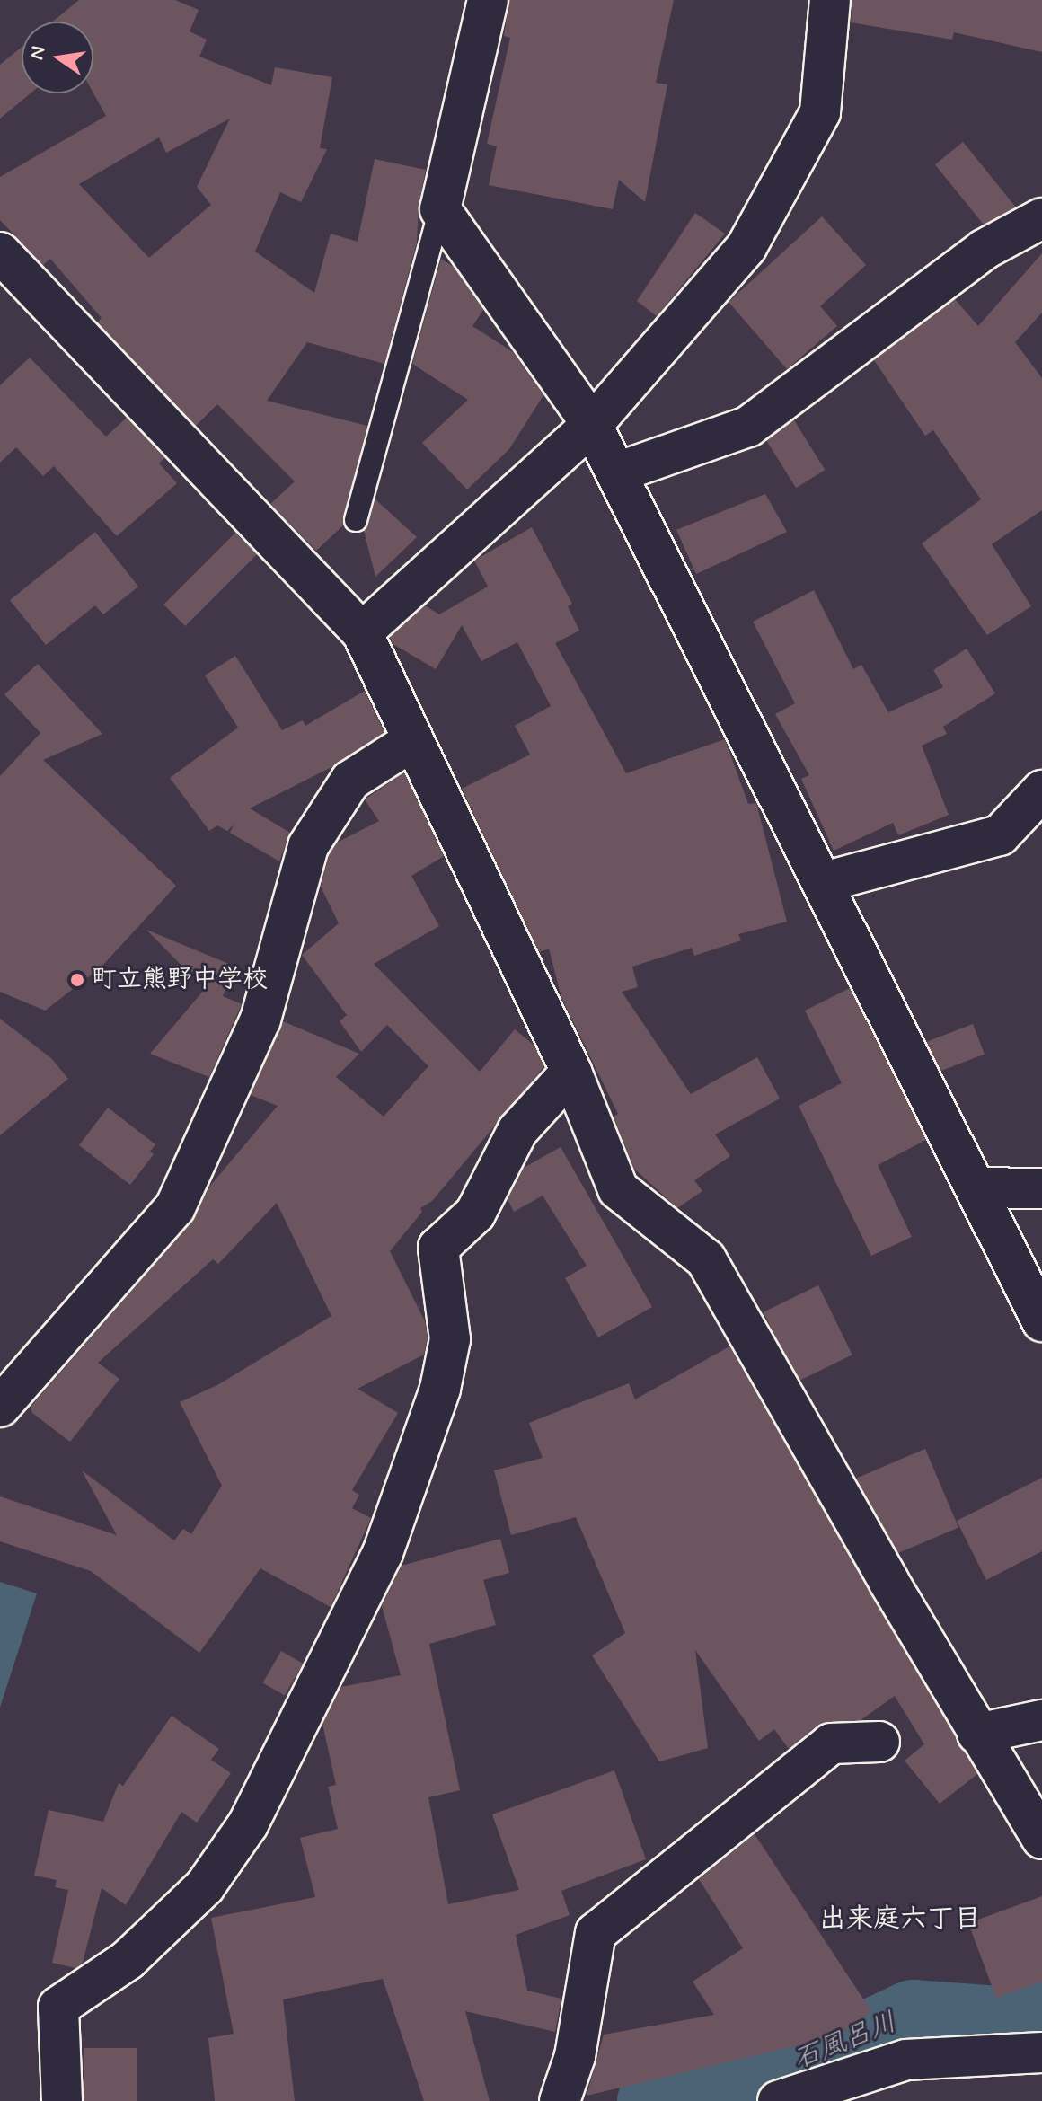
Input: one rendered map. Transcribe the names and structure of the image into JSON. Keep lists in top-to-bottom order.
{
  "districts": ["出来庭六丁目"],
  "water": ["石風呂川"],
  "places": ["町立熊野中学校"],
  "north": "left"
}
